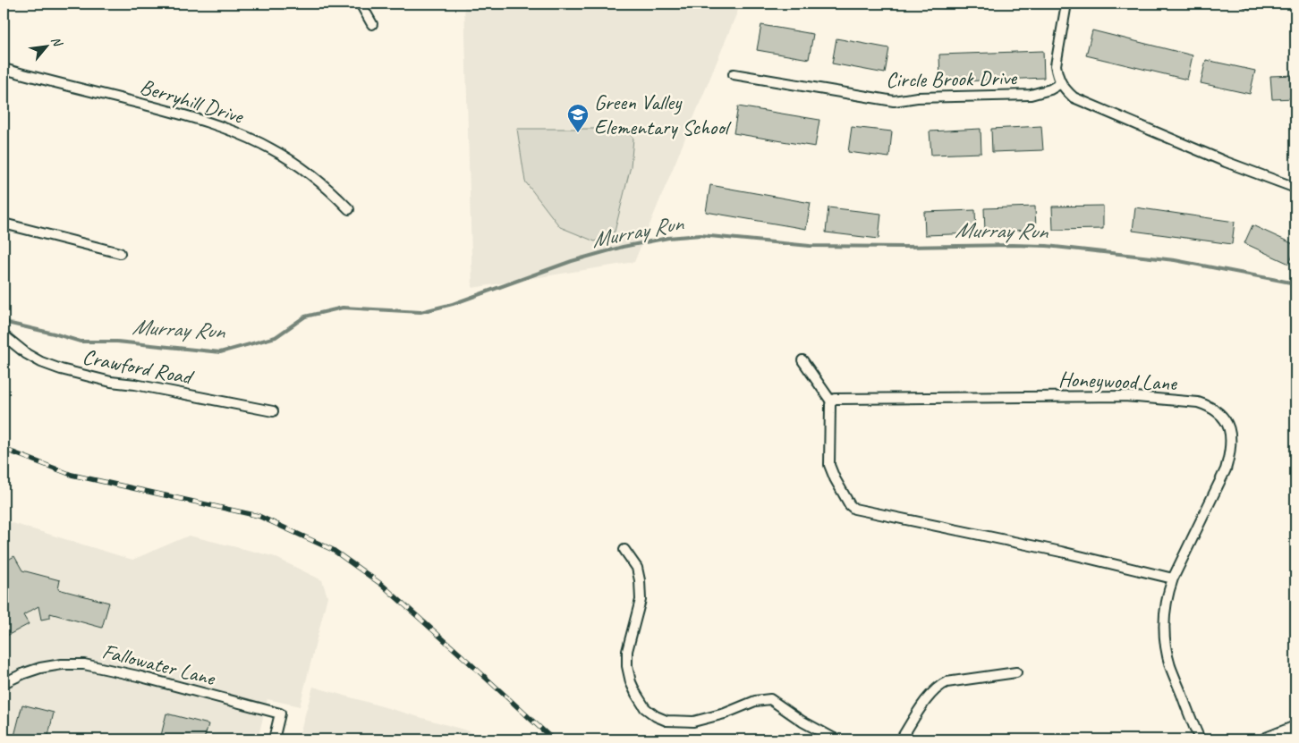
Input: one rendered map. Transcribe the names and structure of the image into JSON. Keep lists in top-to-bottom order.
{
  "streets": {
    "street": [
      "Circle Brook Drive",
      "Berryhill Drive",
      "Crawford Road",
      "Honeywood Lane",
      "Fallowater Lane"
    ]
  },
  "water": ["Murray Run"],
  "places": {
    "school or university": ["Green Valley Elementary School"]
  },
  "north": "top right"
}
